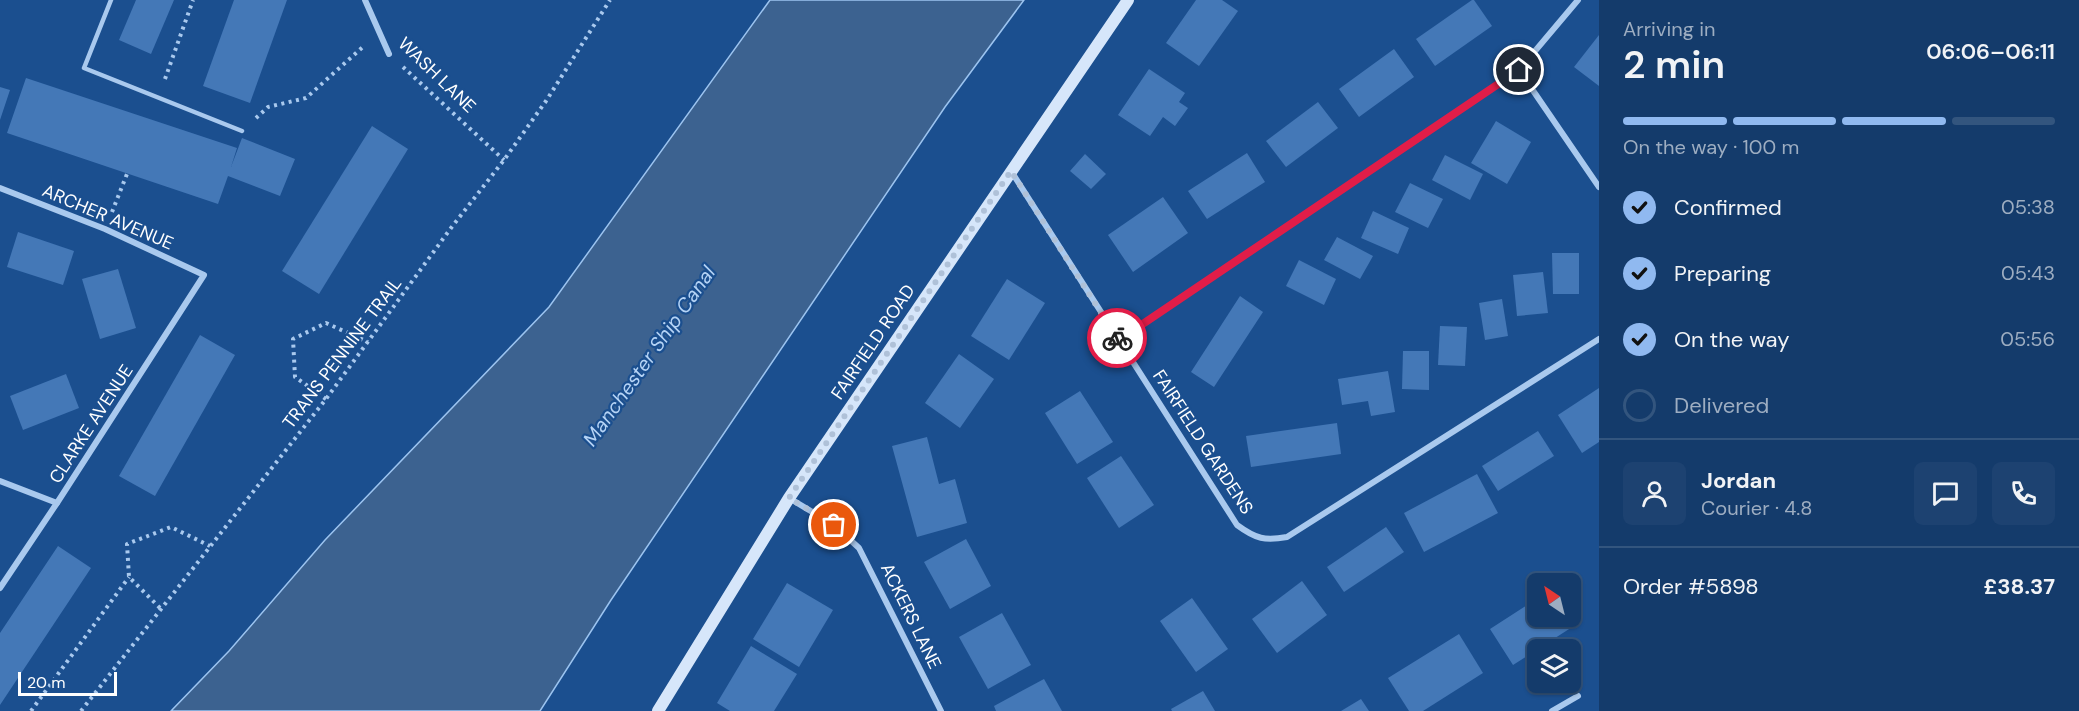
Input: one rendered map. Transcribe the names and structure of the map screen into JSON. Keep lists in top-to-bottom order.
{
  "streets": {
    "main road": ["FAIRFIELD ROAD"],
    "street": [
      "WASH LANE",
      "ARCHER AVENUE",
      "CLARKE AVENUE",
      "FAIRFIELD GARDENS",
      "ACKERS LANE"
    ],
    "path": ["TRANS PENNINE TRAIL"]
  },
  "crossings": [
    ["WASH LANE", "TRANS PENNINE TRAIL"],
    ["ARCHER AVENUE", "CLARKE AVENUE"],
    ["FAIRFIELD ROAD", "FAIRFIELD GARDENS"],
    ["FAIRFIELD ROAD", "ACKERS LANE"]
  ],
  "water": ["Manchester Ship Canal"],
  "scale_bar": "20 m",
  "north": "top left",
  "page": {
    "heading": ["2 min", "Arriving in", "06:06–06:11"],
    "panel": [
      "Jordan",
      "Courier · 4.8",
      "Order #5898",
      "£38.37"
    ],
    "bar": "On the way · 100 m",
    "list": [
      ["Confirmed", "05:38"],
      ["Preparing", "05:43"],
      ["On the way", "05:56"],
      "Delivered"
    ],
    "scale": "20 m"
  }
}
